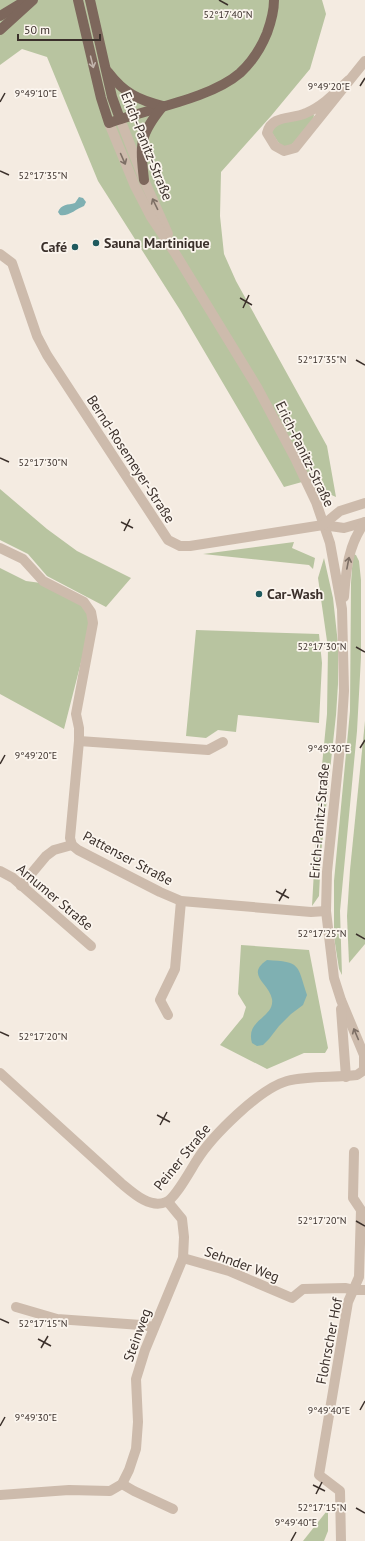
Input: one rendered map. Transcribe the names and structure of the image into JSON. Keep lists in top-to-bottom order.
{
  "streets": {
    "main road": ["Erich-Panitz-Straße"],
    "street": [
      "Bernd-Rosemeyer-Straße",
      "Pattenser Straße",
      "Arnumer Straße",
      "Peiner Straße",
      "Sehnder Weg",
      "Steinweg",
      "Flohrscher Hof"
    ]
  },
  "crossings": [
    ["Erich-Panitz-Straße", "Bernd-Rosemeyer-Straße"],
    ["Erich-Panitz-Straße", "Pattenser Straße"],
    ["Erich-Panitz-Straße", "Peiner Straße"],
    ["Peiner Straße", "Steinweg"],
    ["Sehnder Weg", "Steinweg"],
    ["Sehnder Weg", "Flohrscher Hof"]
  ],
  "places": ["Sauna Martinique", "Café", "Car-Wash"],
  "scale_bar": "50 m",
  "coordinates": [
    "52°17'40\"N",
    "9°49'20\"E",
    "9°49'10\"E",
    "52°17'35\"N",
    "52°17'30\"N",
    "9°49'30\"E",
    "52°17'25\"N",
    "52°17'20\"N",
    "52°17'15\"N",
    "9°49'40\"E"
  ]
}
